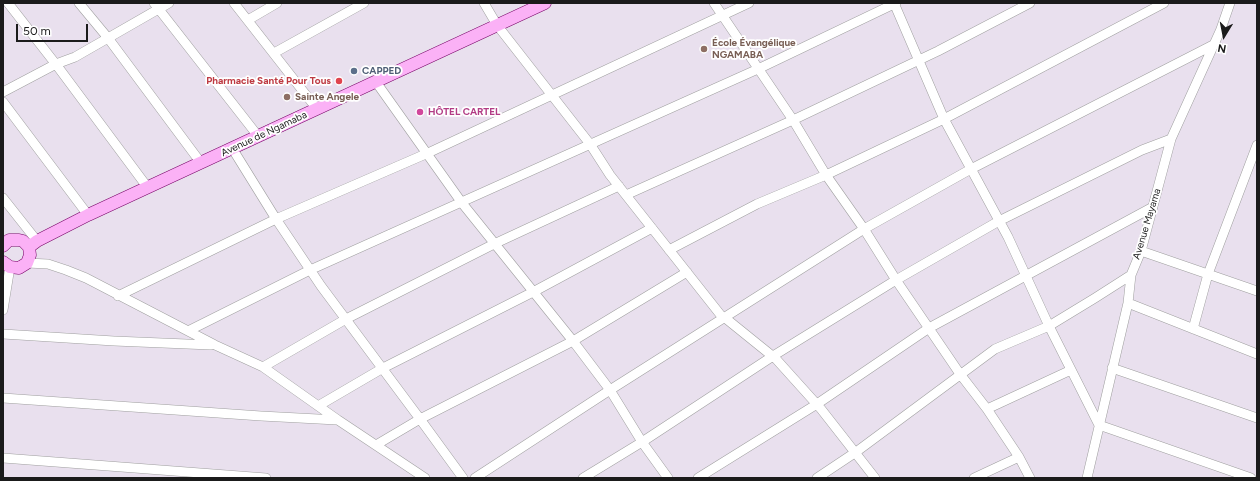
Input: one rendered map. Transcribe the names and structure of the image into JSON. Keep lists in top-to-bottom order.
{
  "streets": {
    "street": ["Avenue de Ngamaba", "Avenue Mayama"]
  },
  "places": [
    "École Évangélique NGAMABA",
    "CAPPED",
    "Pharmacie Santé Pour Tous",
    "Sainte Angele",
    "HÔTEL CARTEL"
  ],
  "scale_bar": "50 m",
  "north": "bottom"
}
